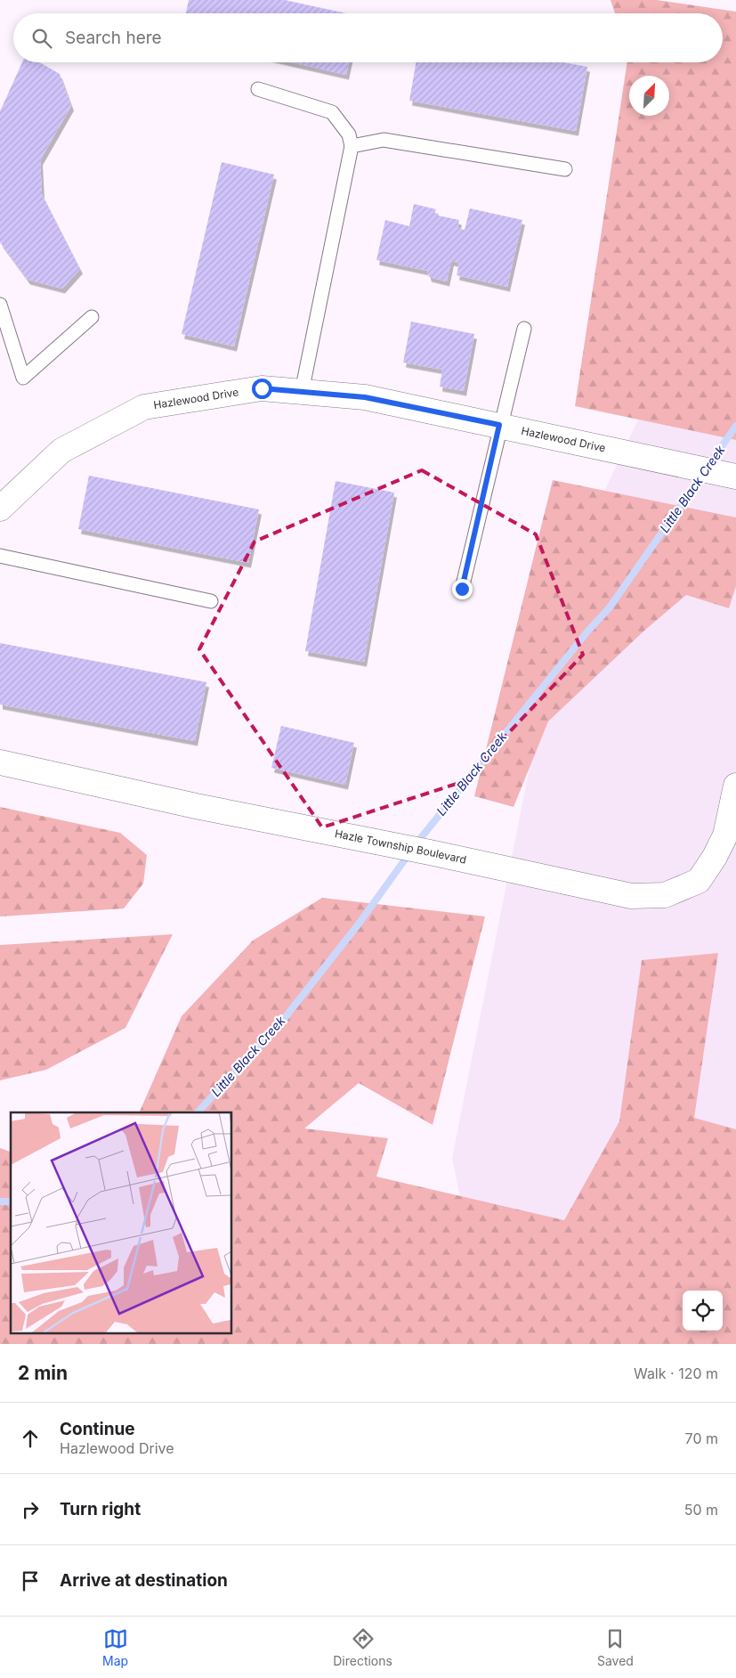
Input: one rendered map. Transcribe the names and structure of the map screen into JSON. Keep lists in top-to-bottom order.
{
  "streets": {
    "street": ["Hazlewood Drive", "Hazle Township Boulevard"]
  },
  "water": ["Little Black Creek"],
  "north": "top right",
  "page": {
    "search": "Search here",
    "heading": ["2 min", "Walk · 120 m"],
    "list": [
      ["Continue", "Hazlewood Drive", "70 m"],
      ["Turn right", "50 m"],
      "Arrive at destination"
    ],
    "nav": ["Map", "Directions", "Saved"]
  }
}
